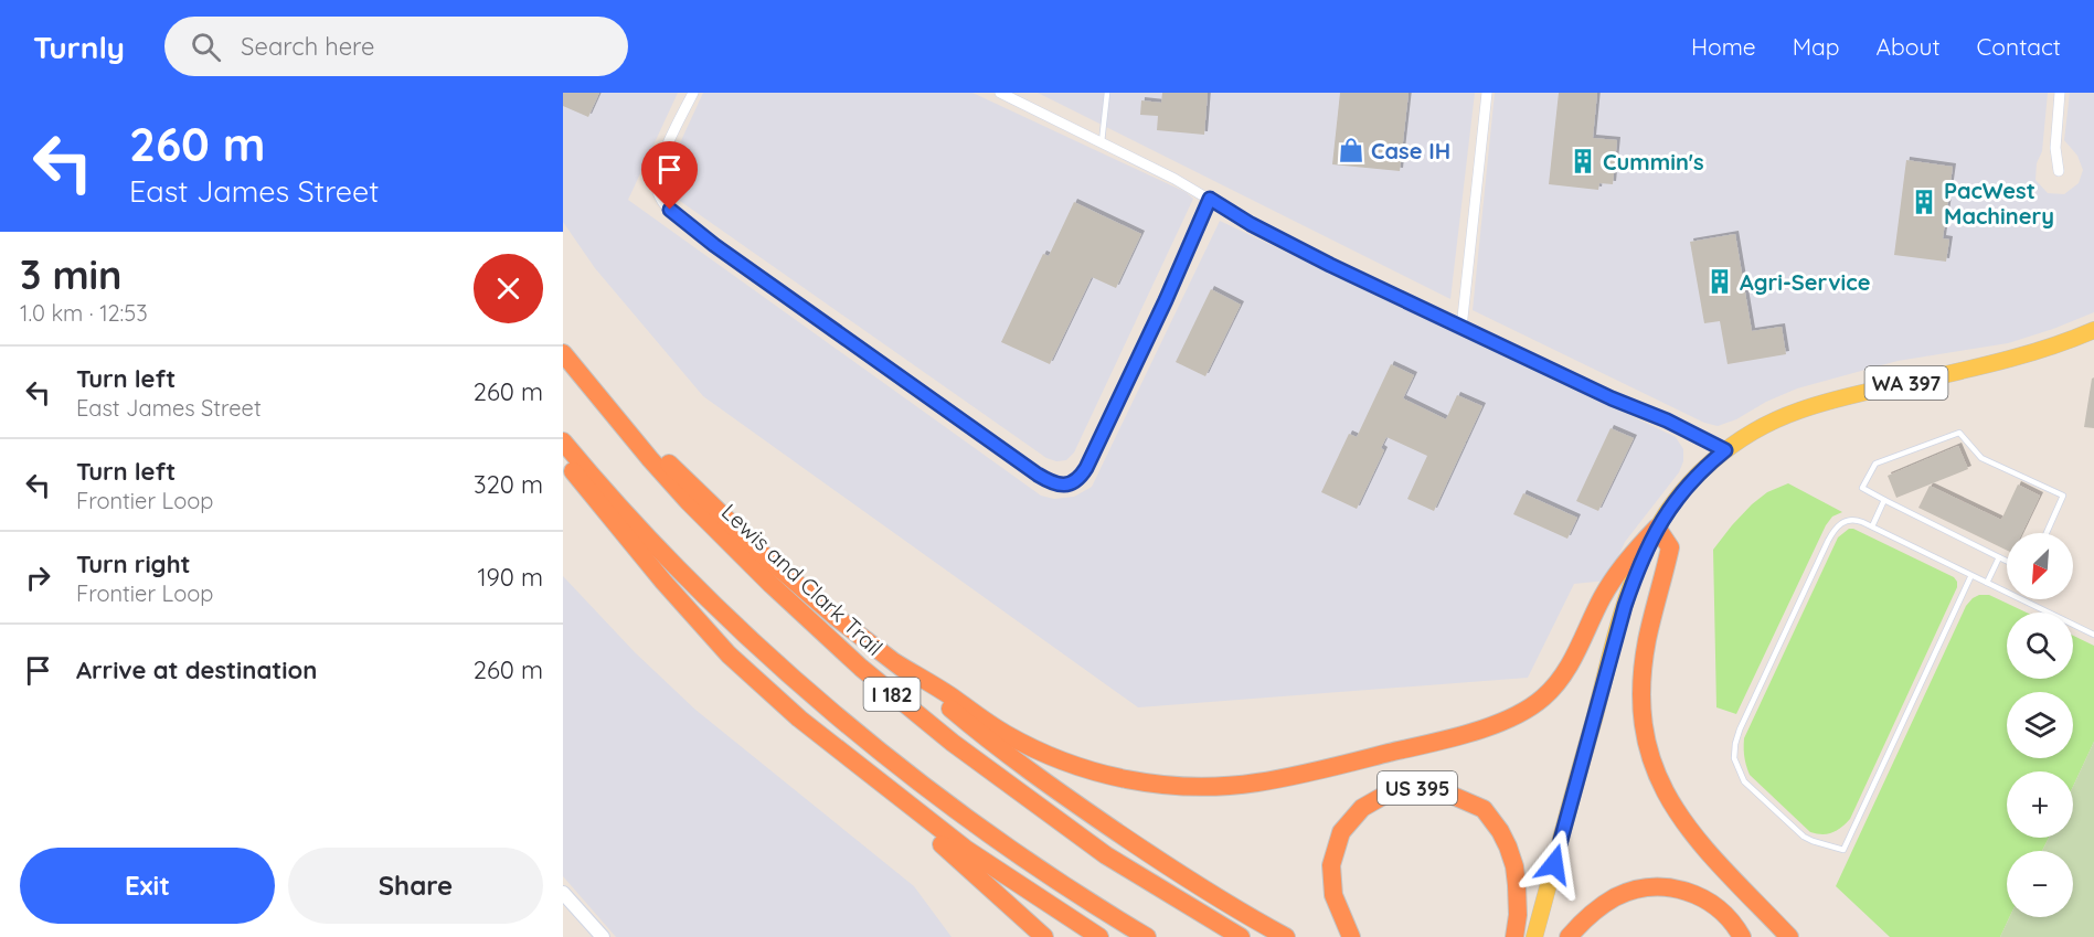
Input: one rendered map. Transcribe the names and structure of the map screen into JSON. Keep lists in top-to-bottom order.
{
  "streets": {
    "highway": ["Lewis and Clark Trail", "I 182", "US 395"],
    "main road": ["WA 397"]
  },
  "places": {
    "shop": ["Case IH"],
    "building": ["Cummin's", "PacWest Machinery", "Agri-Service"]
  },
  "north": "bottom left",
  "page": {
    "header": "Turnly",
    "search": "Search here",
    "nav": [
      "Home",
      "Map",
      "About",
      "Contact"
    ],
    "turn": ["260 m", "East James Street"],
    "heading": ["3 min", "1.0 km · 12:53"],
    "list": [
      {
        "name": "Turn left",
        "note": "East James Street",
        "value": "260 m"
      },
      {
        "name": "Turn left",
        "note": "Frontier Loop",
        "value": "320 m"
      },
      {
        "name": "Turn right",
        "note": "Frontier Loop",
        "value": "190 m"
      },
      {
        "name": "Arrive at destination",
        "value": "260 m"
      }
    ],
    "map_buttons": ["+", "−"],
    "buttons": ["Exit", "Share"]
  }
}
